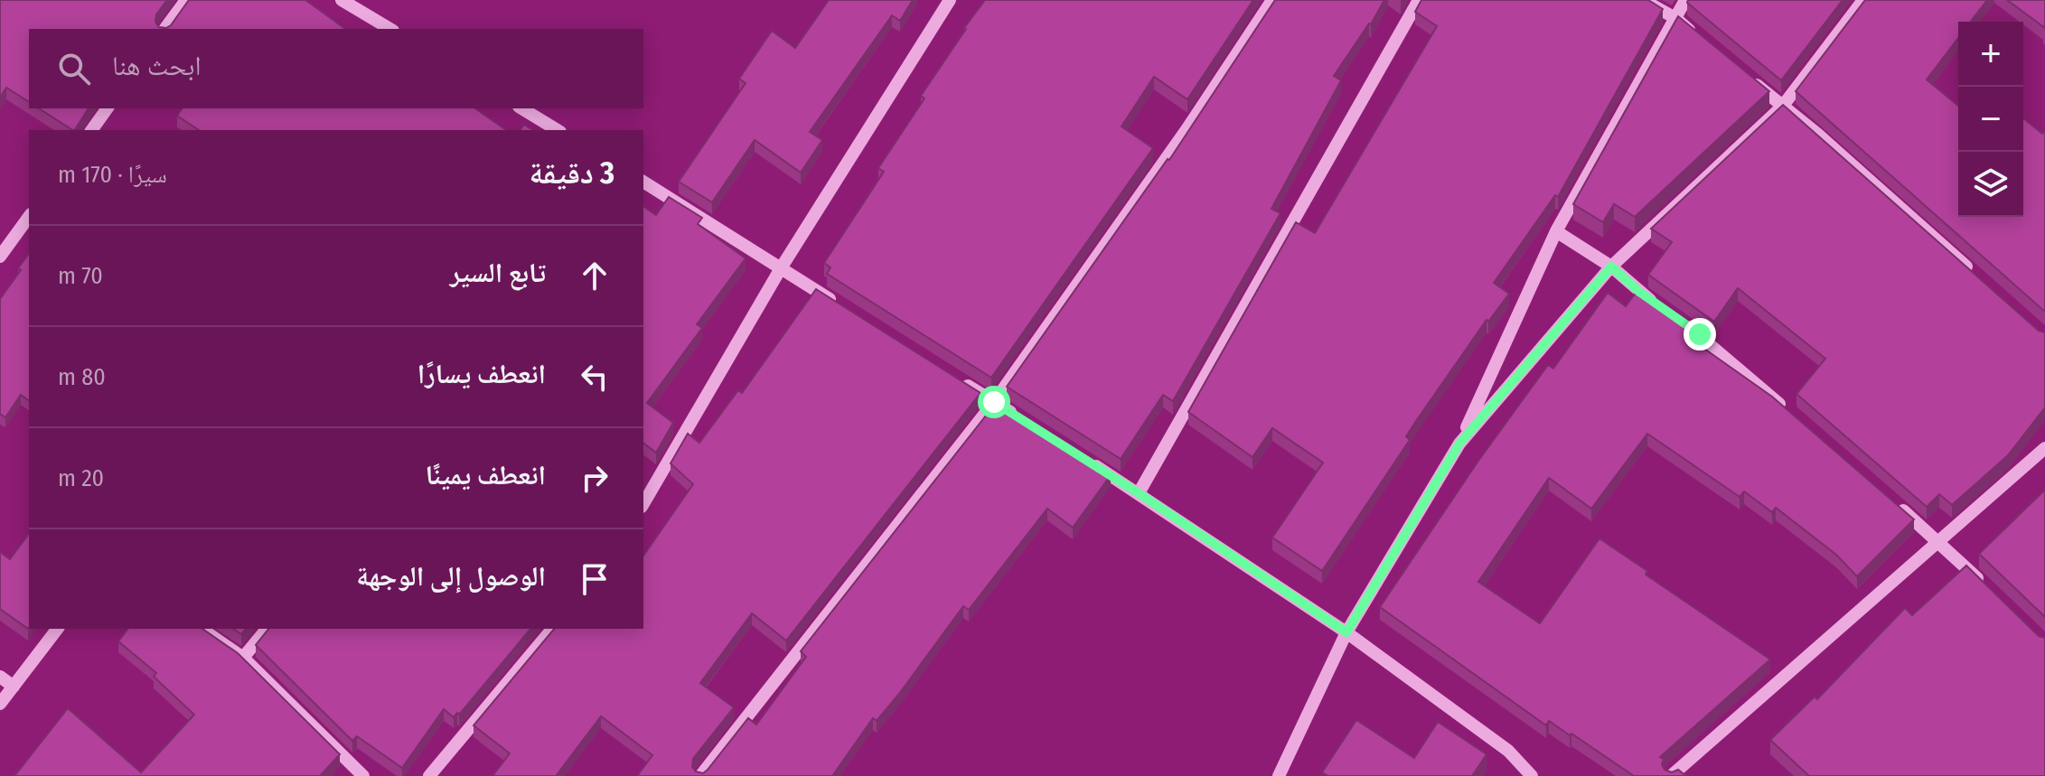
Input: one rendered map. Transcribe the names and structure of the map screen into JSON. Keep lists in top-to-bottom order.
{
  "page": {
    "map_buttons": ["+", "−"],
    "search": "ابحث هنا",
    "heading": ["3 دقيقة", "سيرًا · 170 m"],
    "list": [
      ["تابع السير", "70 m"],
      ["انعطف يسارًا", "80 m"],
      ["انعطف يمينًا", "20 m"],
      "الوصول إلى الوجهة"
    ]
  }
}
